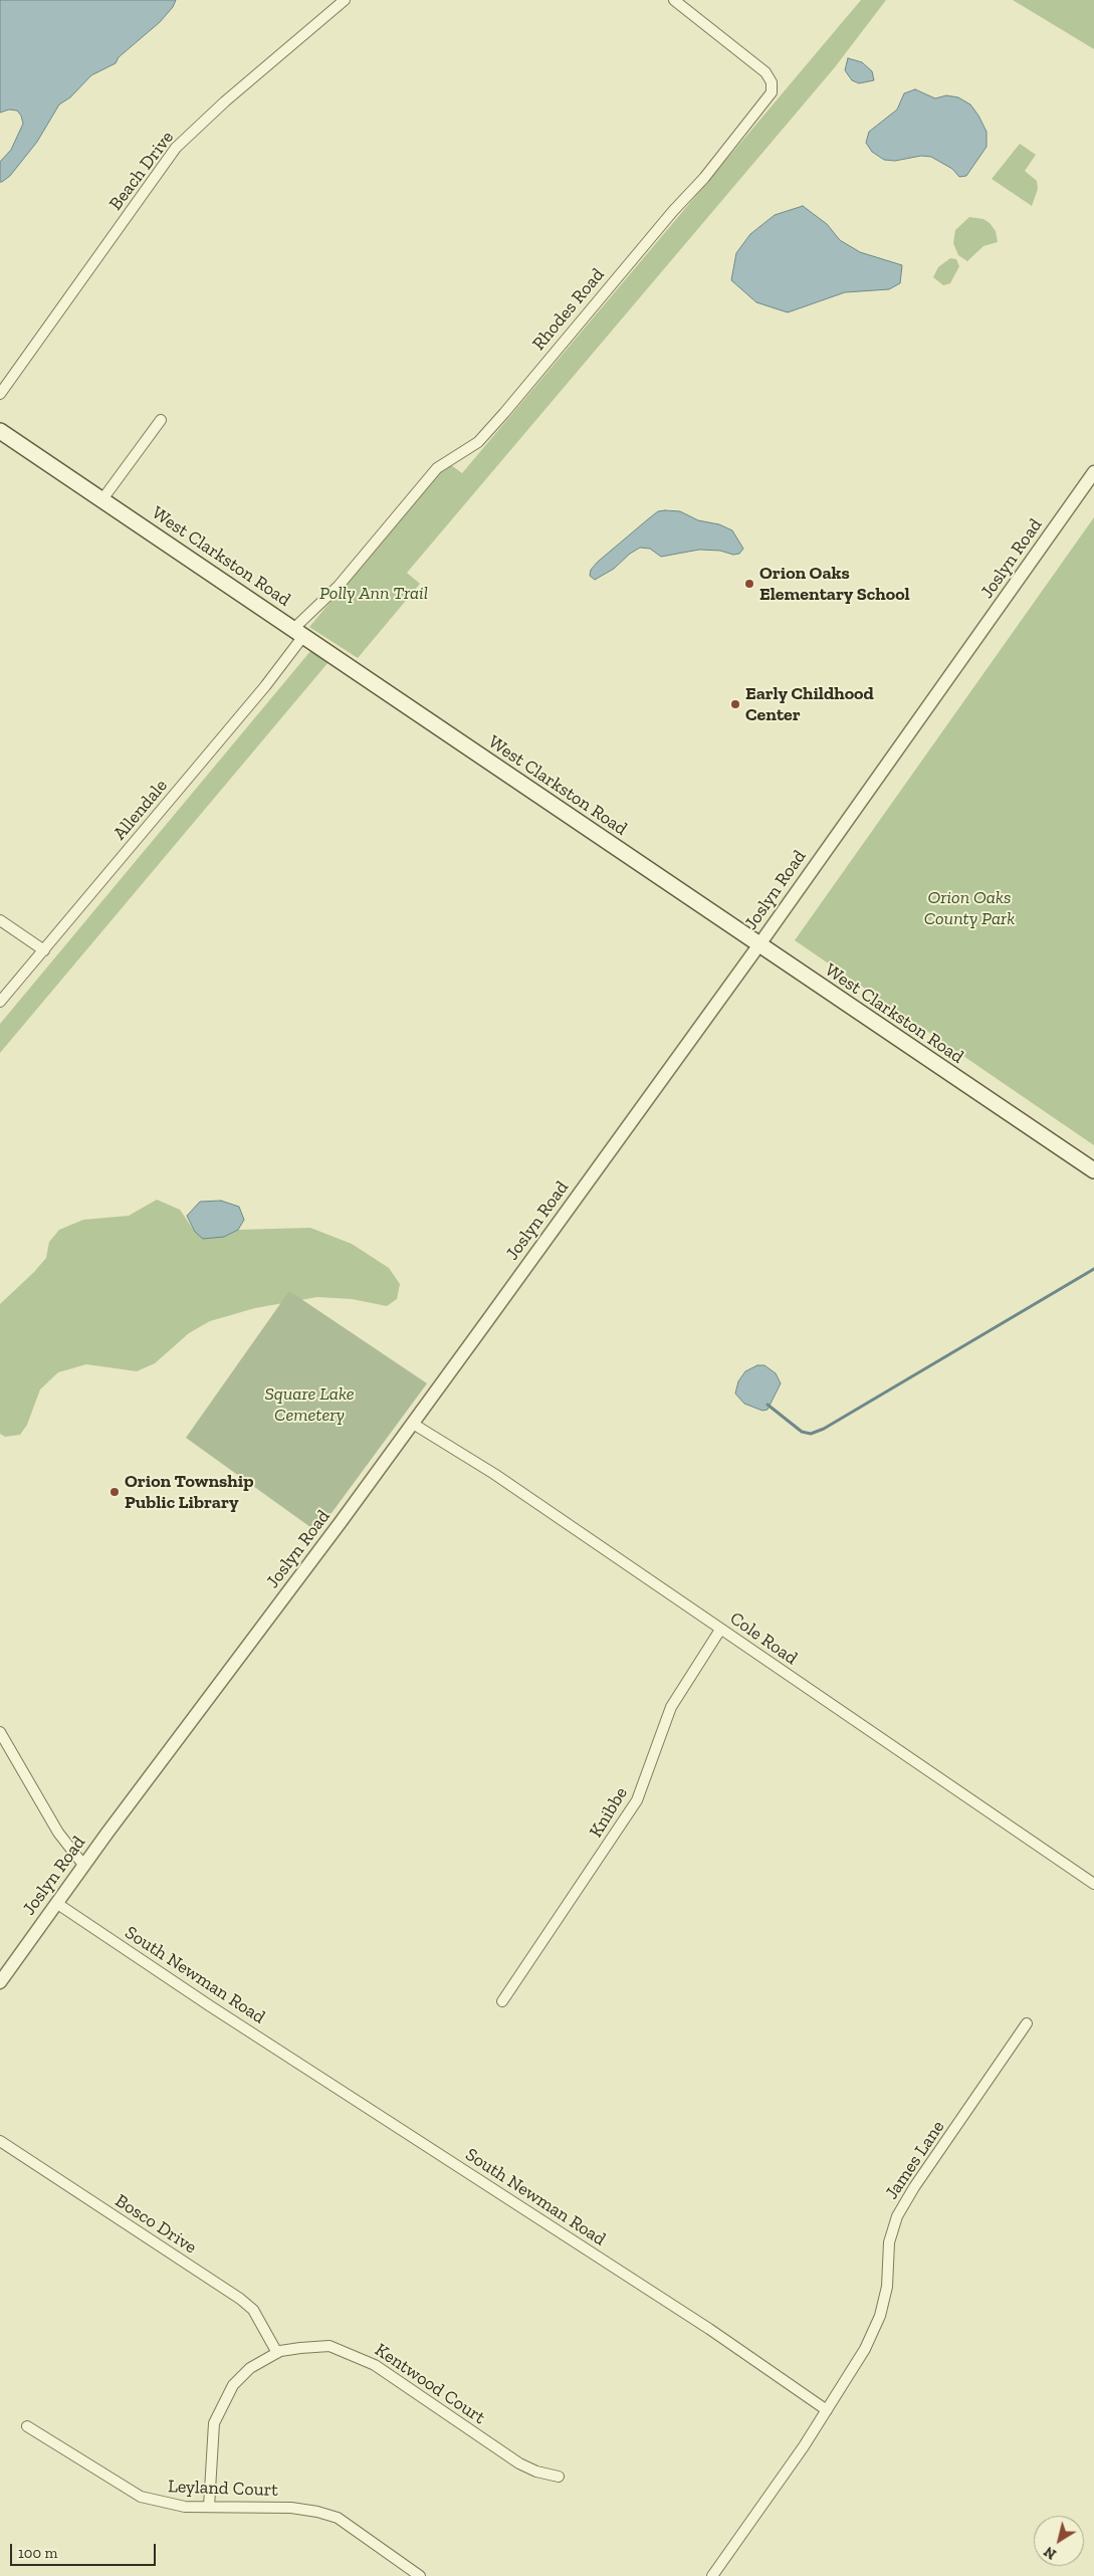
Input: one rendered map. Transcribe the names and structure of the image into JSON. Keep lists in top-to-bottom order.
{
  "streets": {
    "main road": ["West Clarkston Road"],
    "street": [
      "Beach Drive",
      "Rhodes Road",
      "Joslyn Road",
      "Allendale",
      "Cole Road",
      "Knibbe",
      "South Newman Road",
      "James Lane",
      "Bosco Drive",
      "Kentwood Court",
      "Leyland Court"
    ]
  },
  "crossings": [
    ["Rhodes Road", "West Clarkston Road"],
    ["Rhodes Road", "Allendale"],
    ["West Clarkston Road", "Joslyn Road"],
    ["West Clarkston Road", "Allendale"],
    ["Joslyn Road", "Cole Road"],
    ["Joslyn Road", "South Newman Road"],
    ["Cole Road", "Knibbe"],
    ["South Newman Road", "James Lane"],
    ["Bosco Drive", "Kentwood Court"],
    ["Kentwood Court", "Leyland Court"]
  ],
  "parks": ["Polly Ann Trail", "Orion Oaks County Park", "Square Lake Cemetery"],
  "places": ["Orion Oaks Elementary School", "Early Childhood Center", "Orion Township Public Library"],
  "scale_bar": "100 m",
  "north": "bottom left"
}
